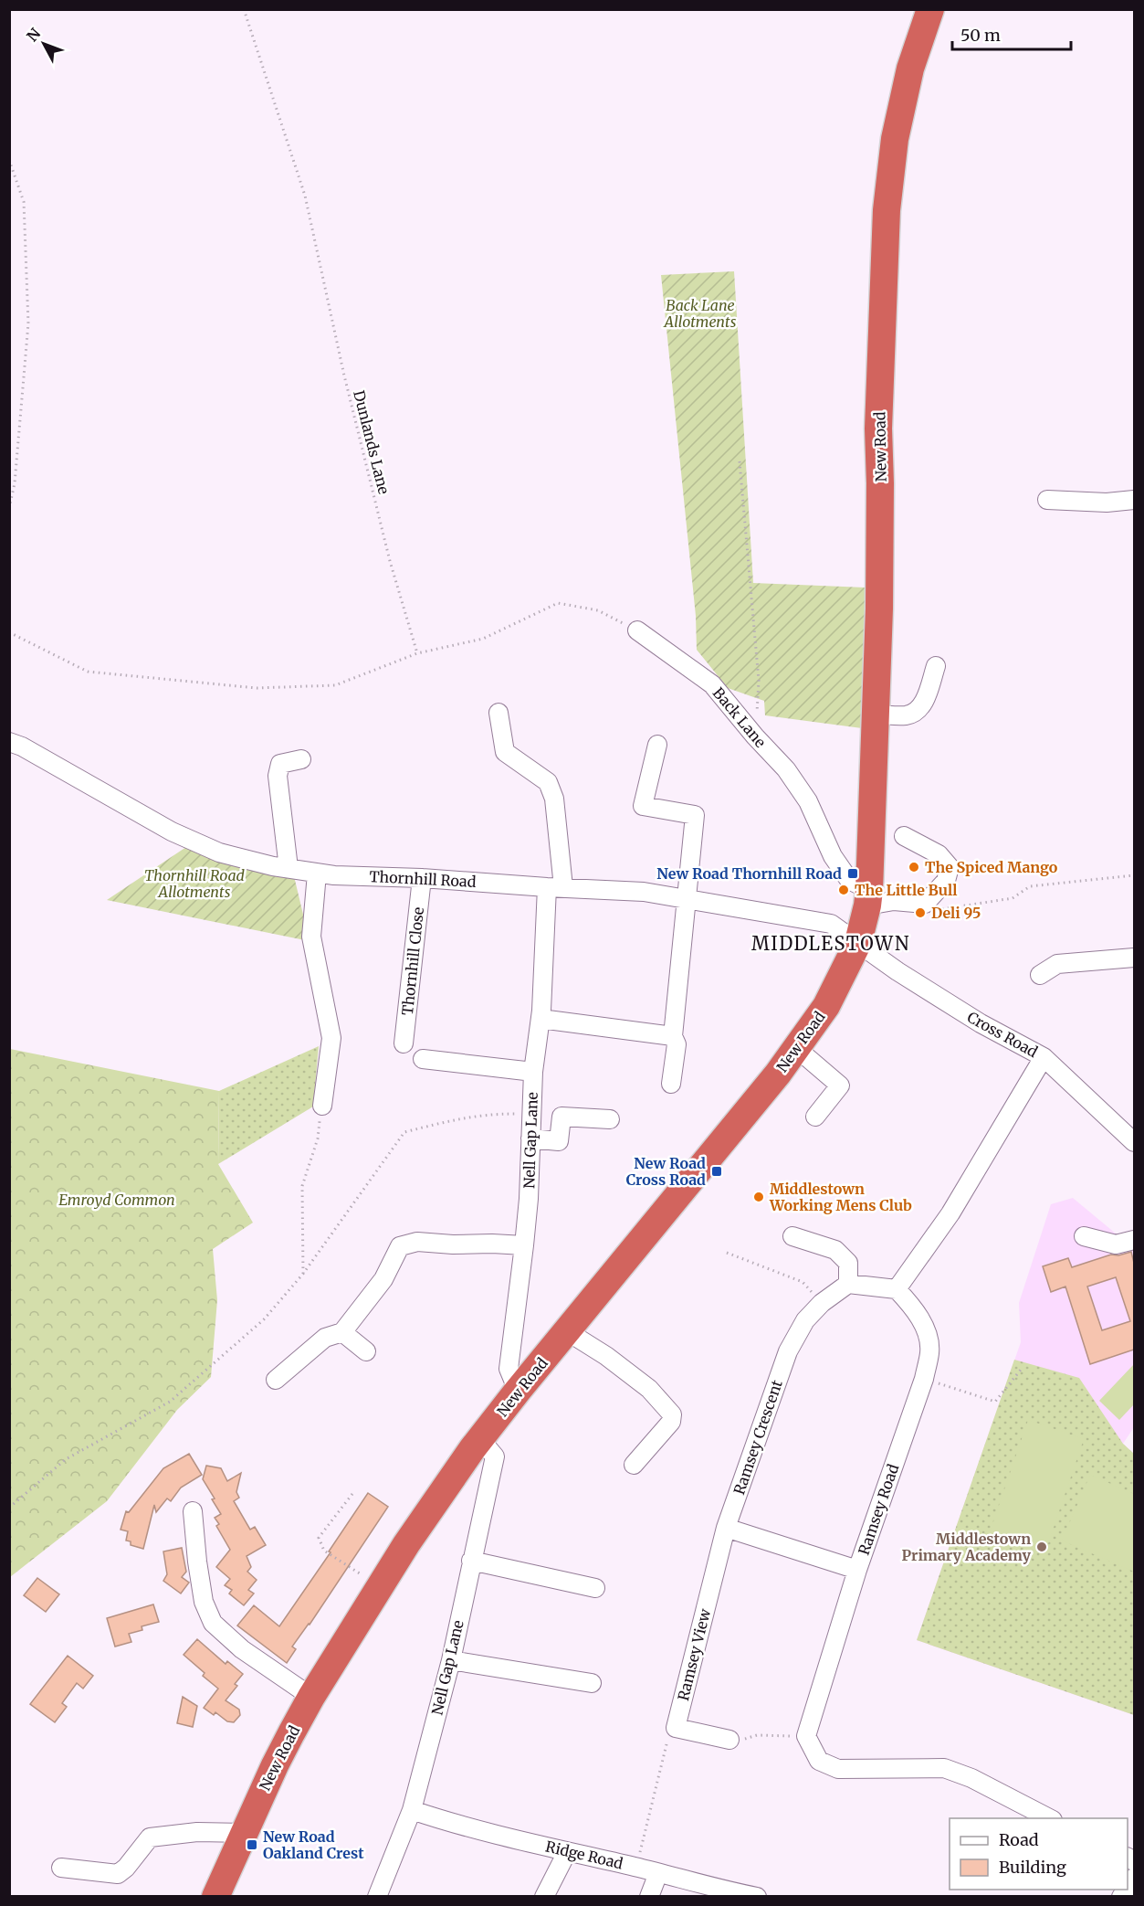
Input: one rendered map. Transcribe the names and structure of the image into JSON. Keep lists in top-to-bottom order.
{
  "streets": {
    "highway": ["New Road"],
    "street": [
      "Back Lane",
      "Thornhill Road",
      "Thornhill Close",
      "Cross Road",
      "Nell Gap Lane",
      "Ramsey Crescent",
      "Ramsey Road",
      "Ramsey View",
      "Ridge Road"
    ],
    "path": ["Dunlands Lane"]
  },
  "crossings": [
    ["New Road", "Back Lane"],
    ["New Road", "Thornhill Road"],
    ["New Road", "Cross Road"],
    ["New Road", "Nell Gap Lane"],
    ["Thornhill Road", "Thornhill Close"],
    ["Thornhill Road", "Cross Road"],
    ["Thornhill Road", "Nell Gap Lane"],
    ["Nell Gap Lane", "Ridge Road"],
    ["Ramsey Crescent", "Ramsey View"]
  ],
  "districts": ["MIDDLESTOWN"],
  "parks": ["Back Lane Allotments", "Thornhill Road Allotments", "Emroyd Common"],
  "places": {
    "other": [
      "The Spiced Mango",
      "The Little Bull",
      "Deli 95",
      "Middlestown Working Mens Club",
      "Middlestown Primary Academy"
    ],
    "transit": ["New Road Thornhill Road", "New Road Cross Road", "New Road Oakland Crest"]
  },
  "legend": ["Road", "Building"],
  "scale_bar": "50 m",
  "north": "top left"
}
